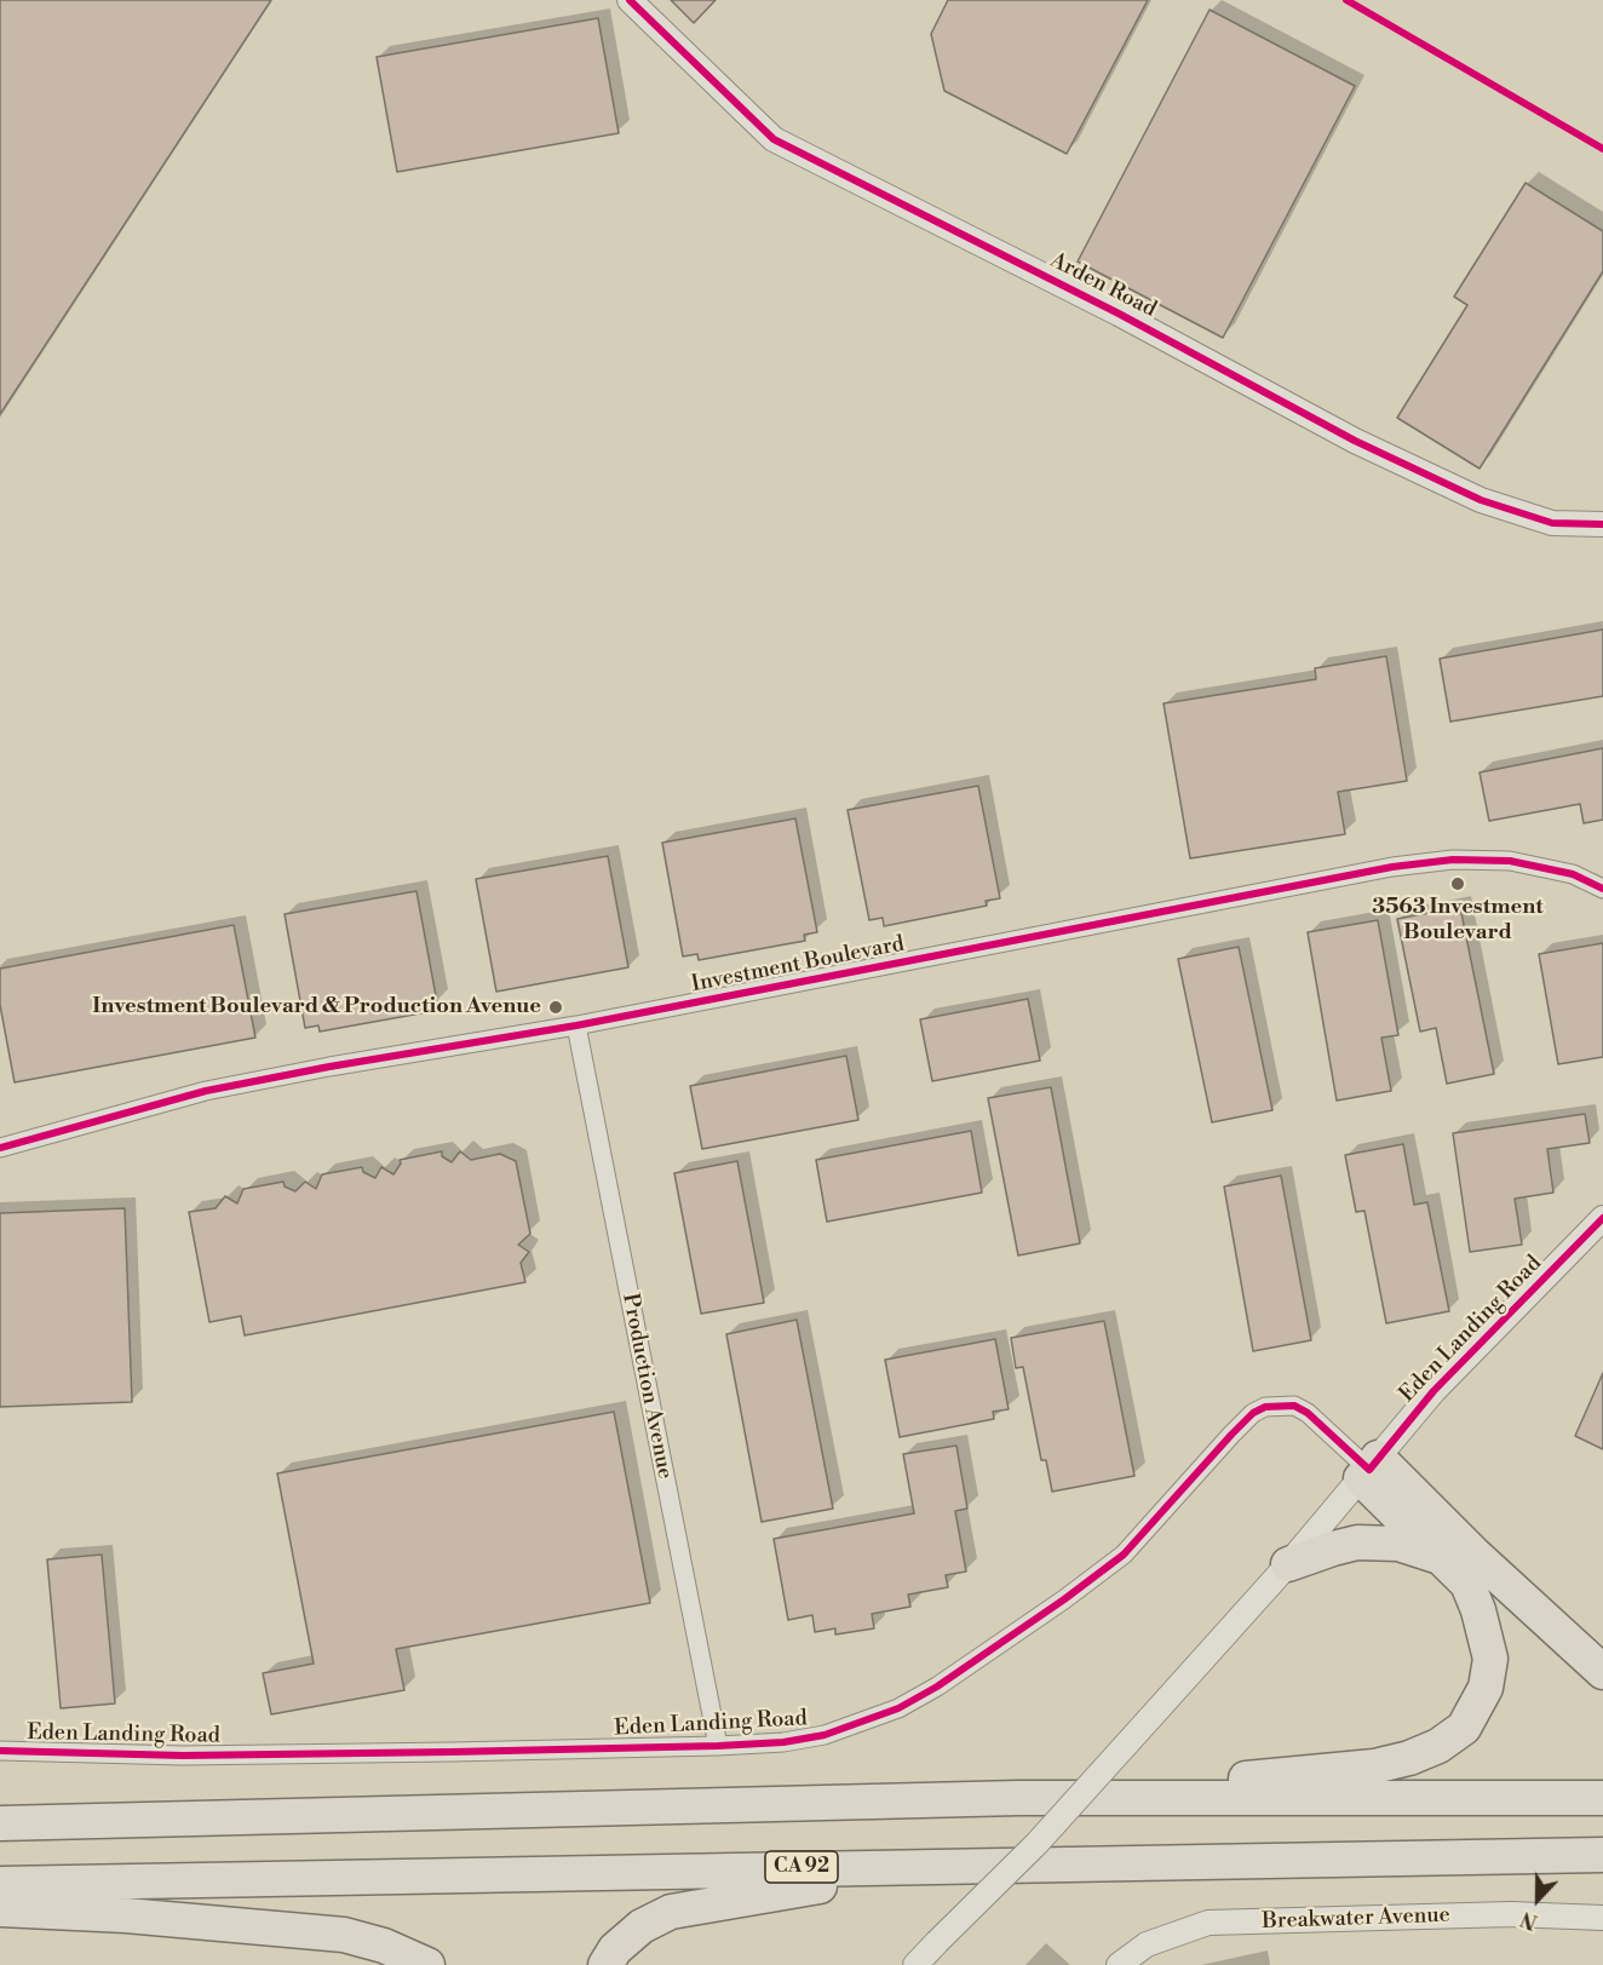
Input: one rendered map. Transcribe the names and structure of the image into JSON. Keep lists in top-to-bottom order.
{
  "streets": {
    "highway": ["CA 92"],
    "street": [
      "Arden Road",
      "Investment Boulevard",
      "Eden Landing Road",
      "Production Avenue",
      "Breakwater Avenue"
    ]
  },
  "crossings": [
    ["Investment Boulevard", "Production Avenue"],
    ["Eden Landing Road", "Production Avenue"]
  ],
  "places": ["3563 Investment Boulevard", "Investment Boulevard & Production Avenue"],
  "north": "bottom"
}
